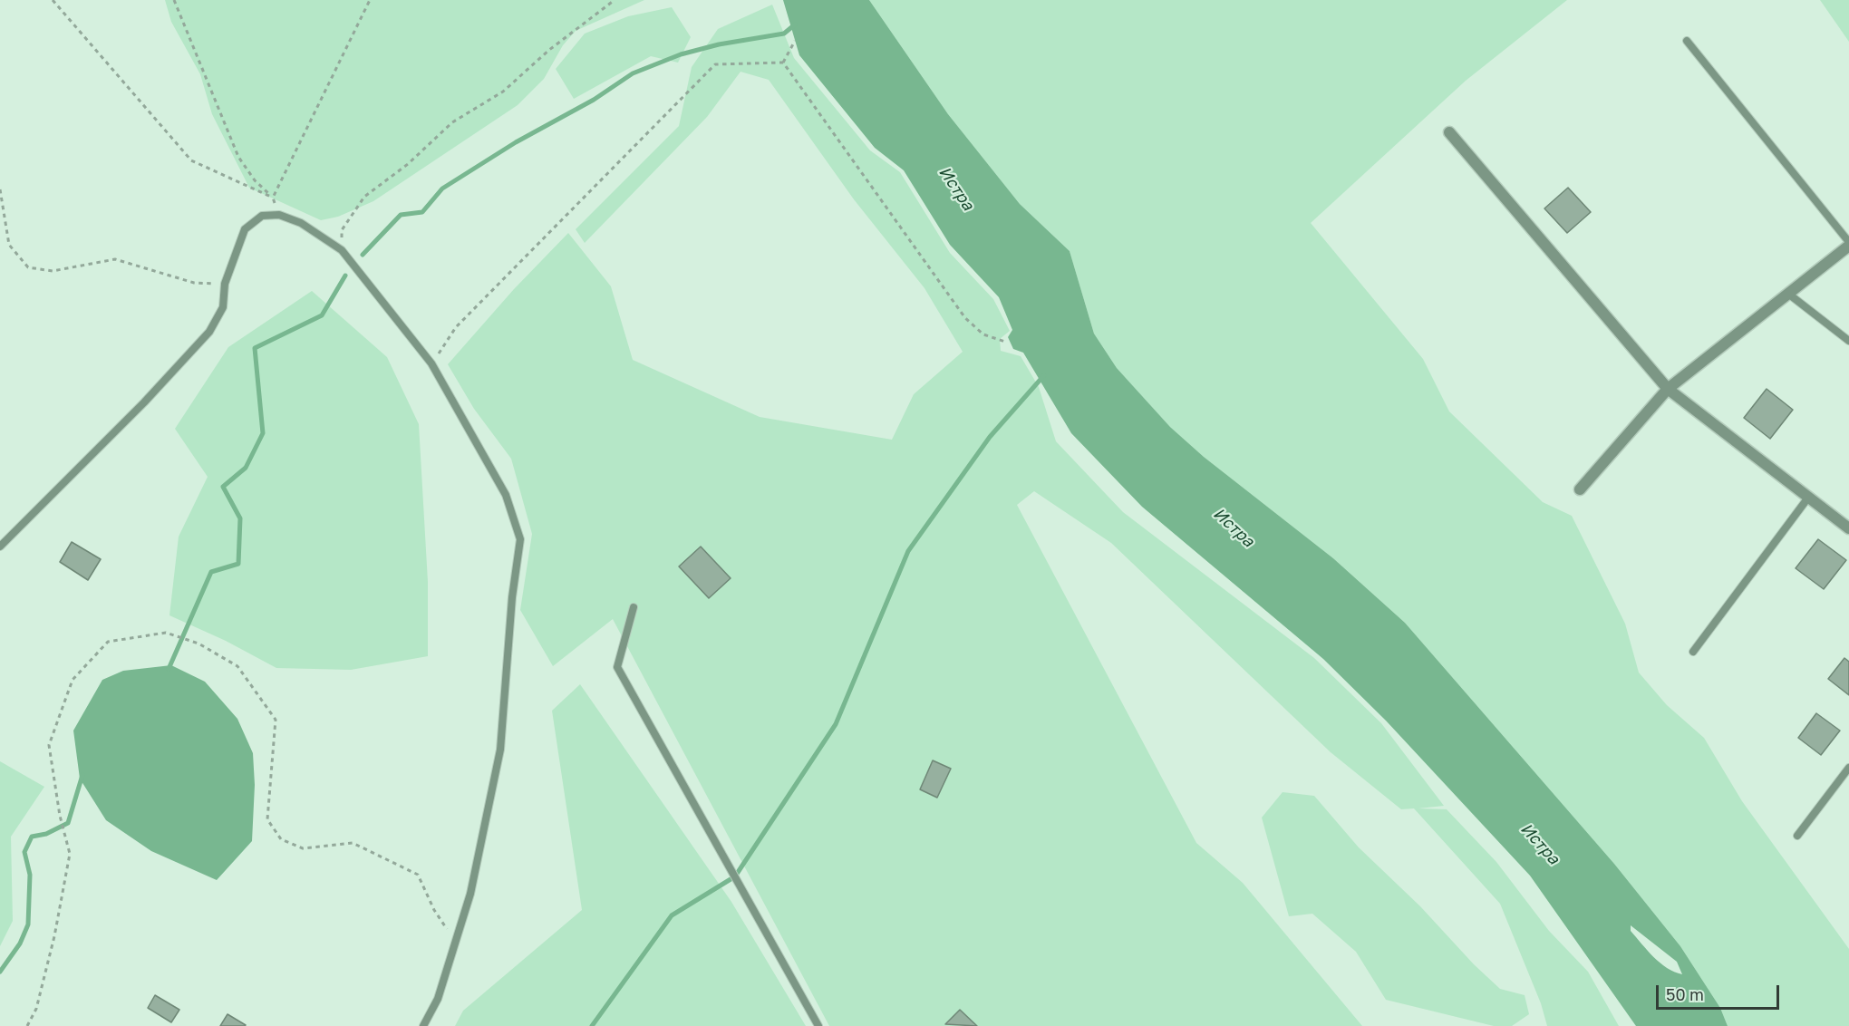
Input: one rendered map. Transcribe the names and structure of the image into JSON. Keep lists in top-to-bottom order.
{
  "water": ["Истра"],
  "scale_bar": "50 m"
}
